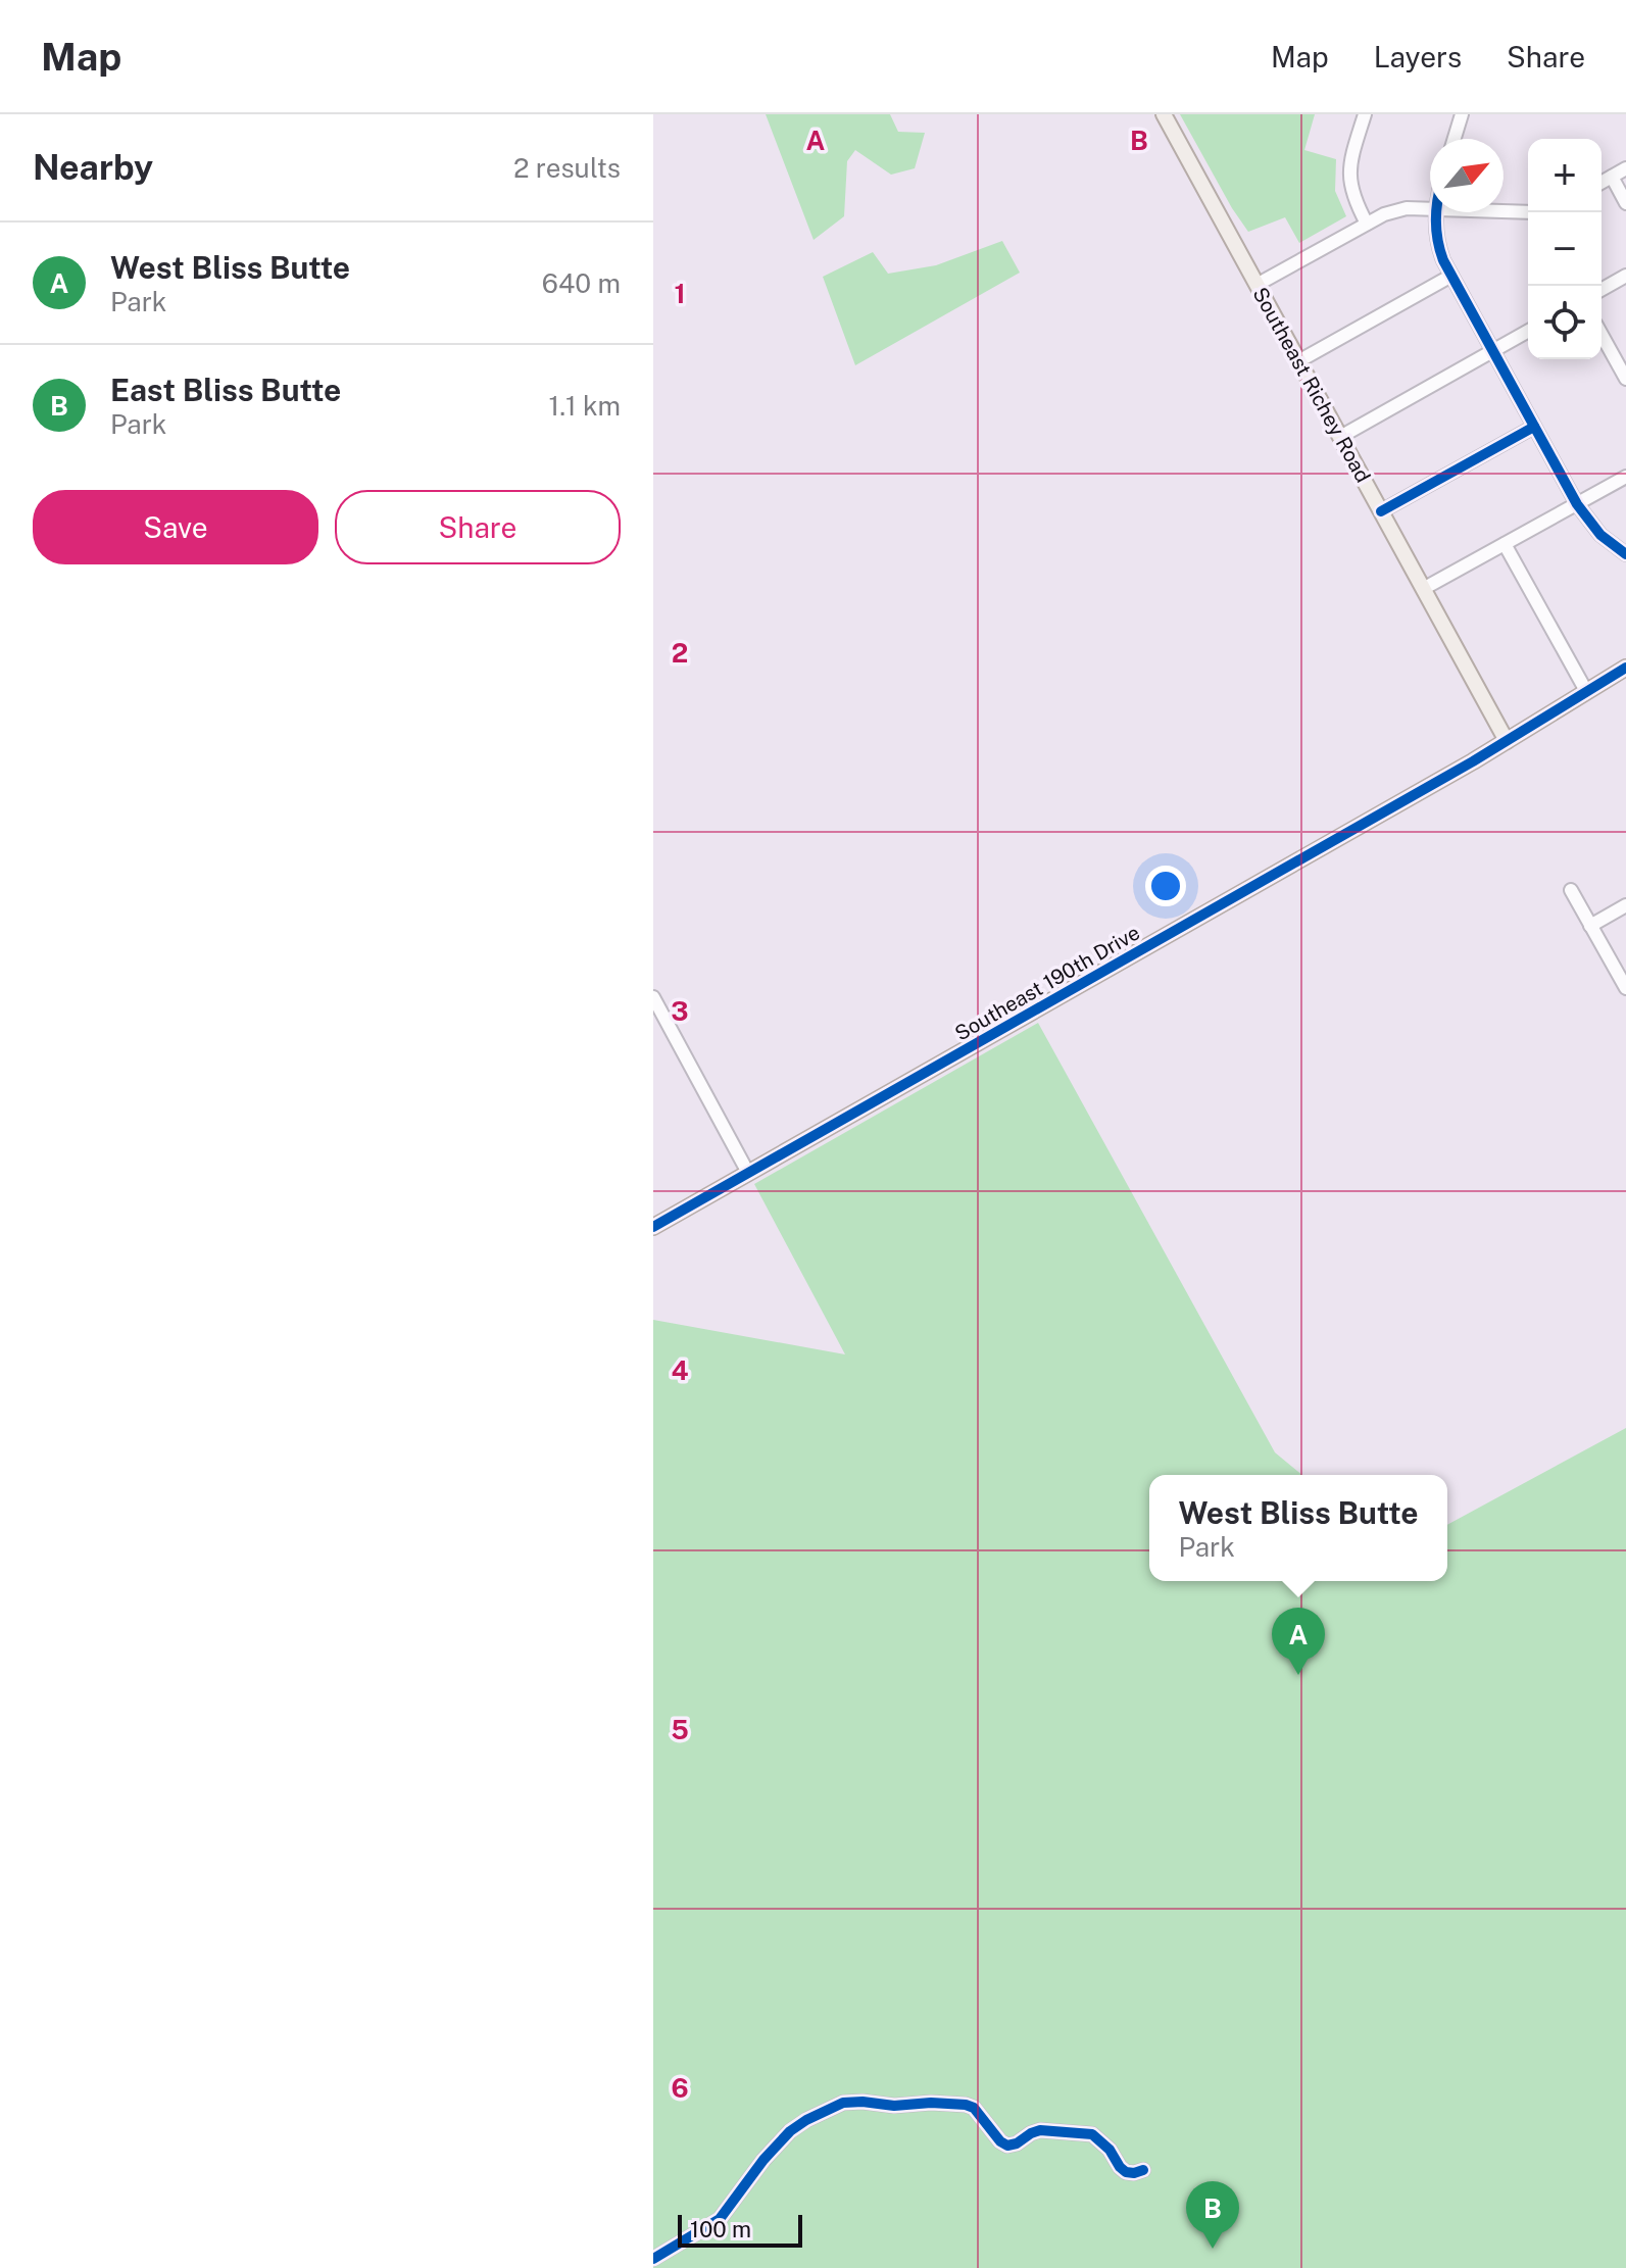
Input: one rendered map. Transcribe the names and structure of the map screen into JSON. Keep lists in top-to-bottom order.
{
  "streets": {
    "main road": ["Southeast Richey Road", "Southeast 190th Drive"]
  },
  "crossings": [
    ["Southeast Richey Road", "Southeast 190th Drive"]
  ],
  "scale_bar": "100 m",
  "north": "top right",
  "page": {
    "header": "Map",
    "nav": ["Map", "Layers", "Share"],
    "heading": ["Nearby", "2 results"],
    "map_buttons": ["+", "−"],
    "list": [
      {
        "mark": "A",
        "name": "West Bliss Butte",
        "note": "Park",
        "value": "640 m"
      },
      {
        "mark": "B",
        "name": "East Bliss Butte",
        "note": "Park",
        "value": "1.1 km"
      }
    ],
    "buttons": ["Save", "Share"],
    "popup": ["West Bliss Butte", "Park"],
    "pins": ["A", "B"],
    "scale": "100 m"
  },
  "grid": {
    "columns": ["A", "B"],
    "rows": [
      "1",
      "2",
      "3",
      "4",
      "5",
      "6"
    ]
  }
}
